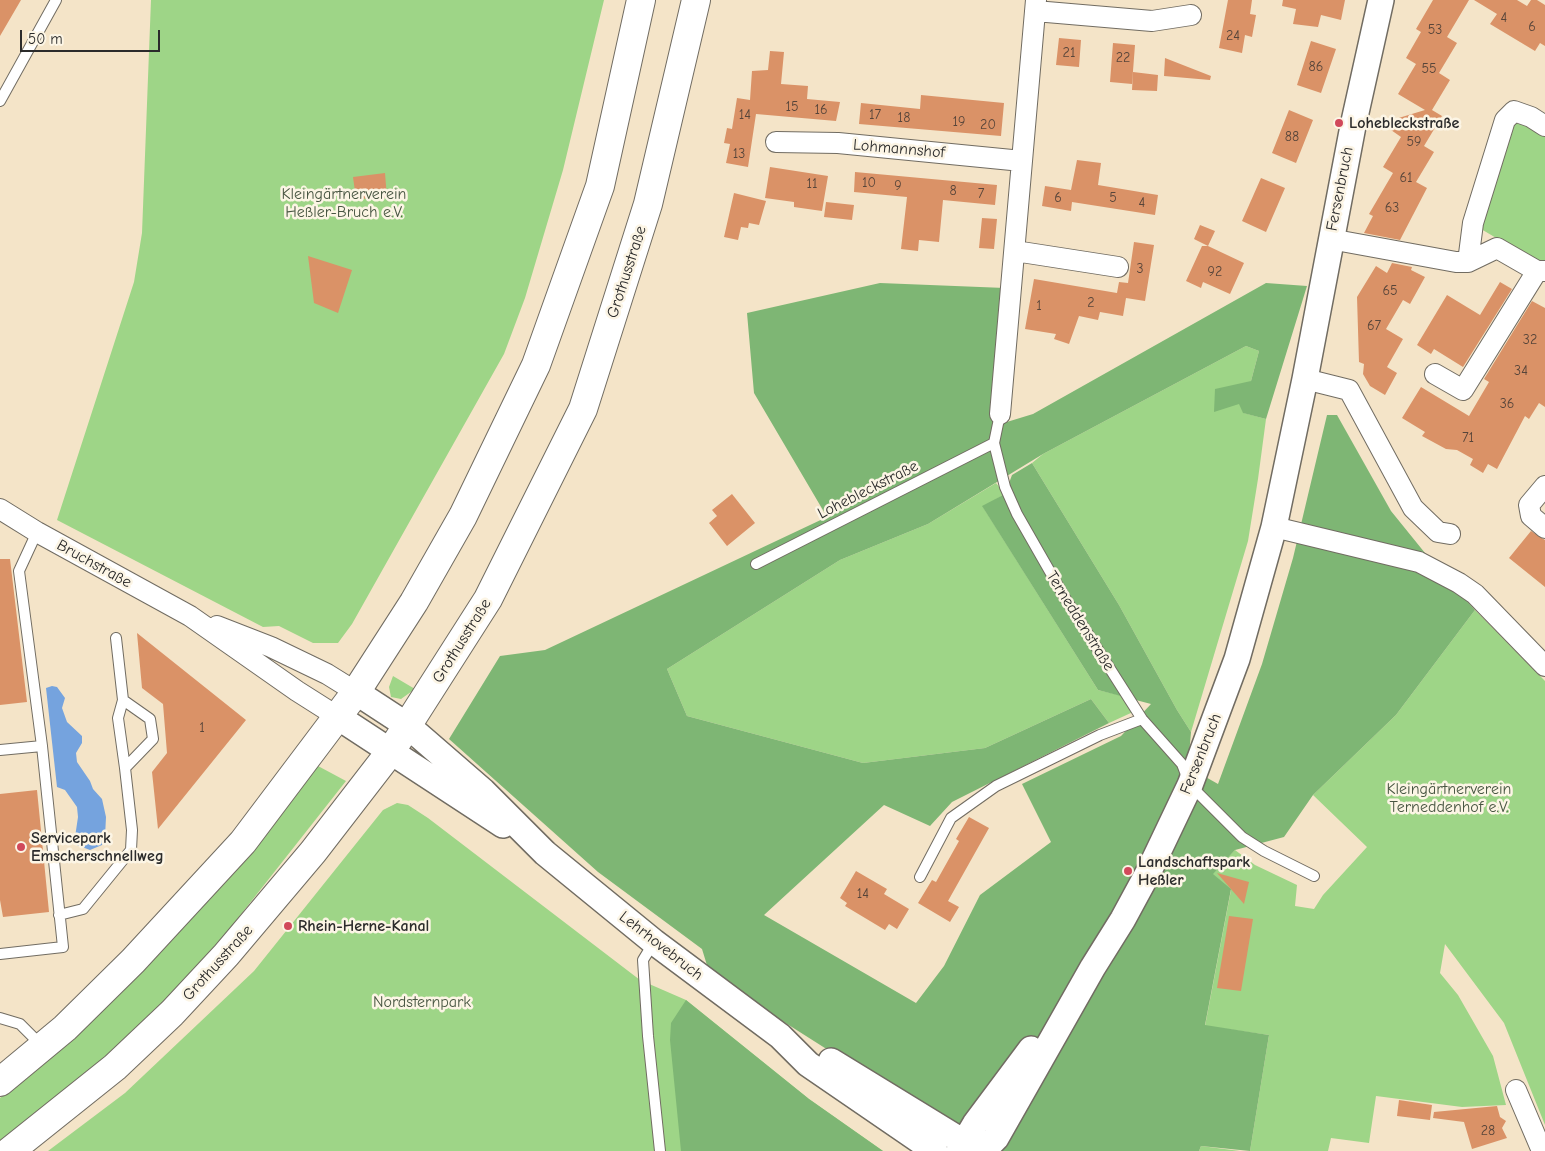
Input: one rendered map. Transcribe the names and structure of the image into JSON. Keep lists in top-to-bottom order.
{
  "streets": {
    "main road": ["Grothusstraße"],
    "street": [
      "Lohmannshof",
      "Fersenbruch",
      "Bruchstraße",
      "Lehrhovebruch"
    ],
    "lane": ["Lohebleckstraße", "Terneddenstraße"]
  },
  "crossings": [
    ["Fersenbruch", "Terneddenstraße"],
    ["Fersenbruch", "Lehrhovebruch"],
    ["Grothusstraße", "Lehrhovebruch"],
    ["Lohebleckstraße", "Terneddenstraße"],
    ["Bruchstraße", "Lehrhovebruch"]
  ],
  "parks": ["Kleingärtnerverein Heßler-Bruch e.V.", "Kleingärtnerverein Terneddenhof e.V.", "Nordsternpark"],
  "places": [
    "Lohebleckstraße",
    "Servicepark Emscherschnellweg",
    "Landschaftspark Heßler",
    "Rhein-Herne-Kanal"
  ],
  "house_numbers": [
    "4",
    "6",
    "53",
    "24",
    "21",
    "22",
    "86",
    "55",
    "15",
    "16",
    "14",
    "17",
    "18",
    "19",
    "20",
    "88",
    "59",
    "13",
    "61",
    "10",
    "11",
    "9",
    "8",
    "7",
    "6",
    "5",
    "4",
    "63",
    "3",
    "92",
    "65",
    "2",
    "1",
    "67",
    "32",
    "34",
    "36",
    "71",
    "1",
    "14",
    "28"
  ],
  "scale_bar": "50 m"
}
